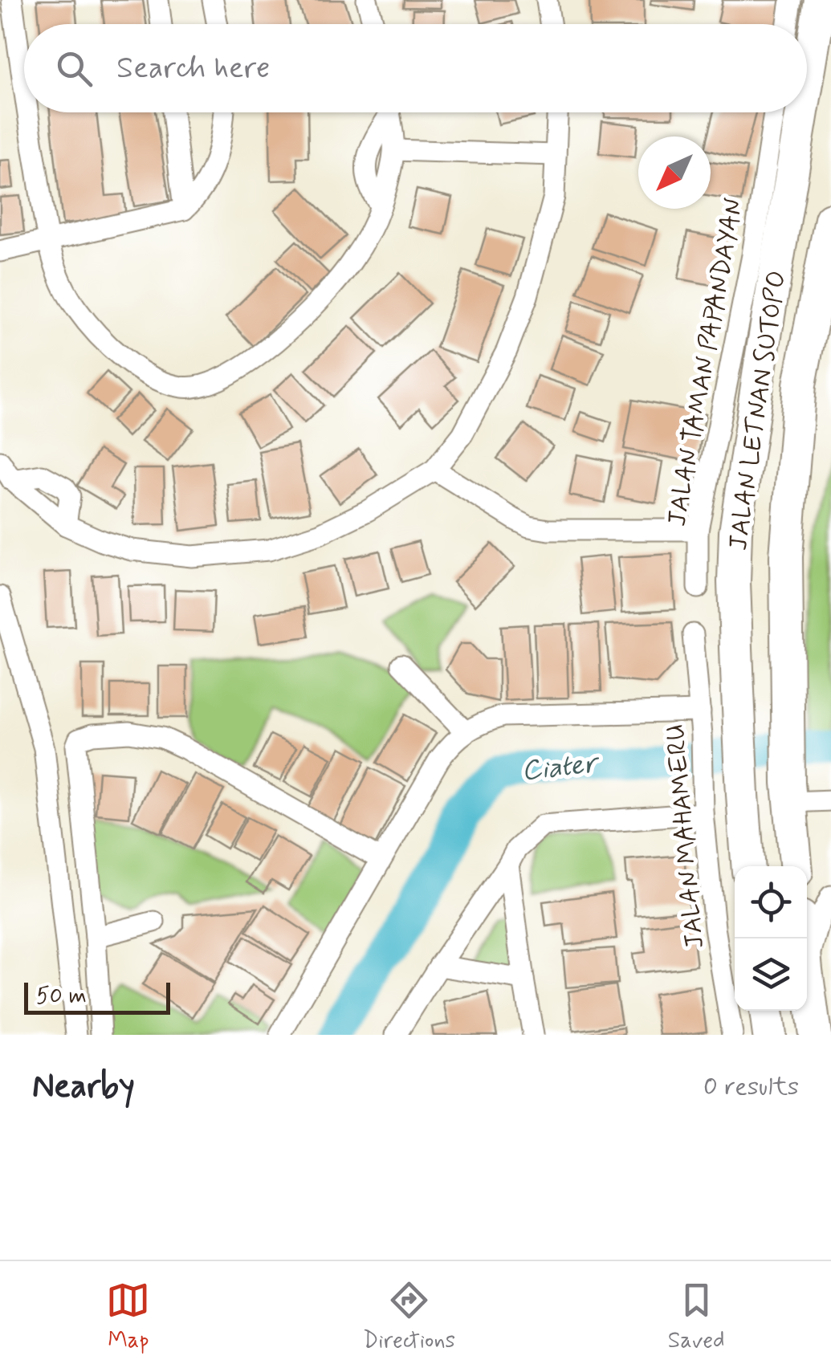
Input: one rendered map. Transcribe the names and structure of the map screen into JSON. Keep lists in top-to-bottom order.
{
  "streets": {
    "main road": ["JALAN LETNAN SUTOPO"],
    "street": ["JALAN TAMAN PAPANDAYAN", "JALAN MAHAMERU"]
  },
  "water": ["Ciater"],
  "scale_bar": "50 m",
  "north": "bottom left",
  "page": {
    "search": "Search here",
    "scale": "50 m",
    "heading": ["Nearby", "0 results"],
    "nav": ["Map", "Directions", "Saved"]
  }
}
